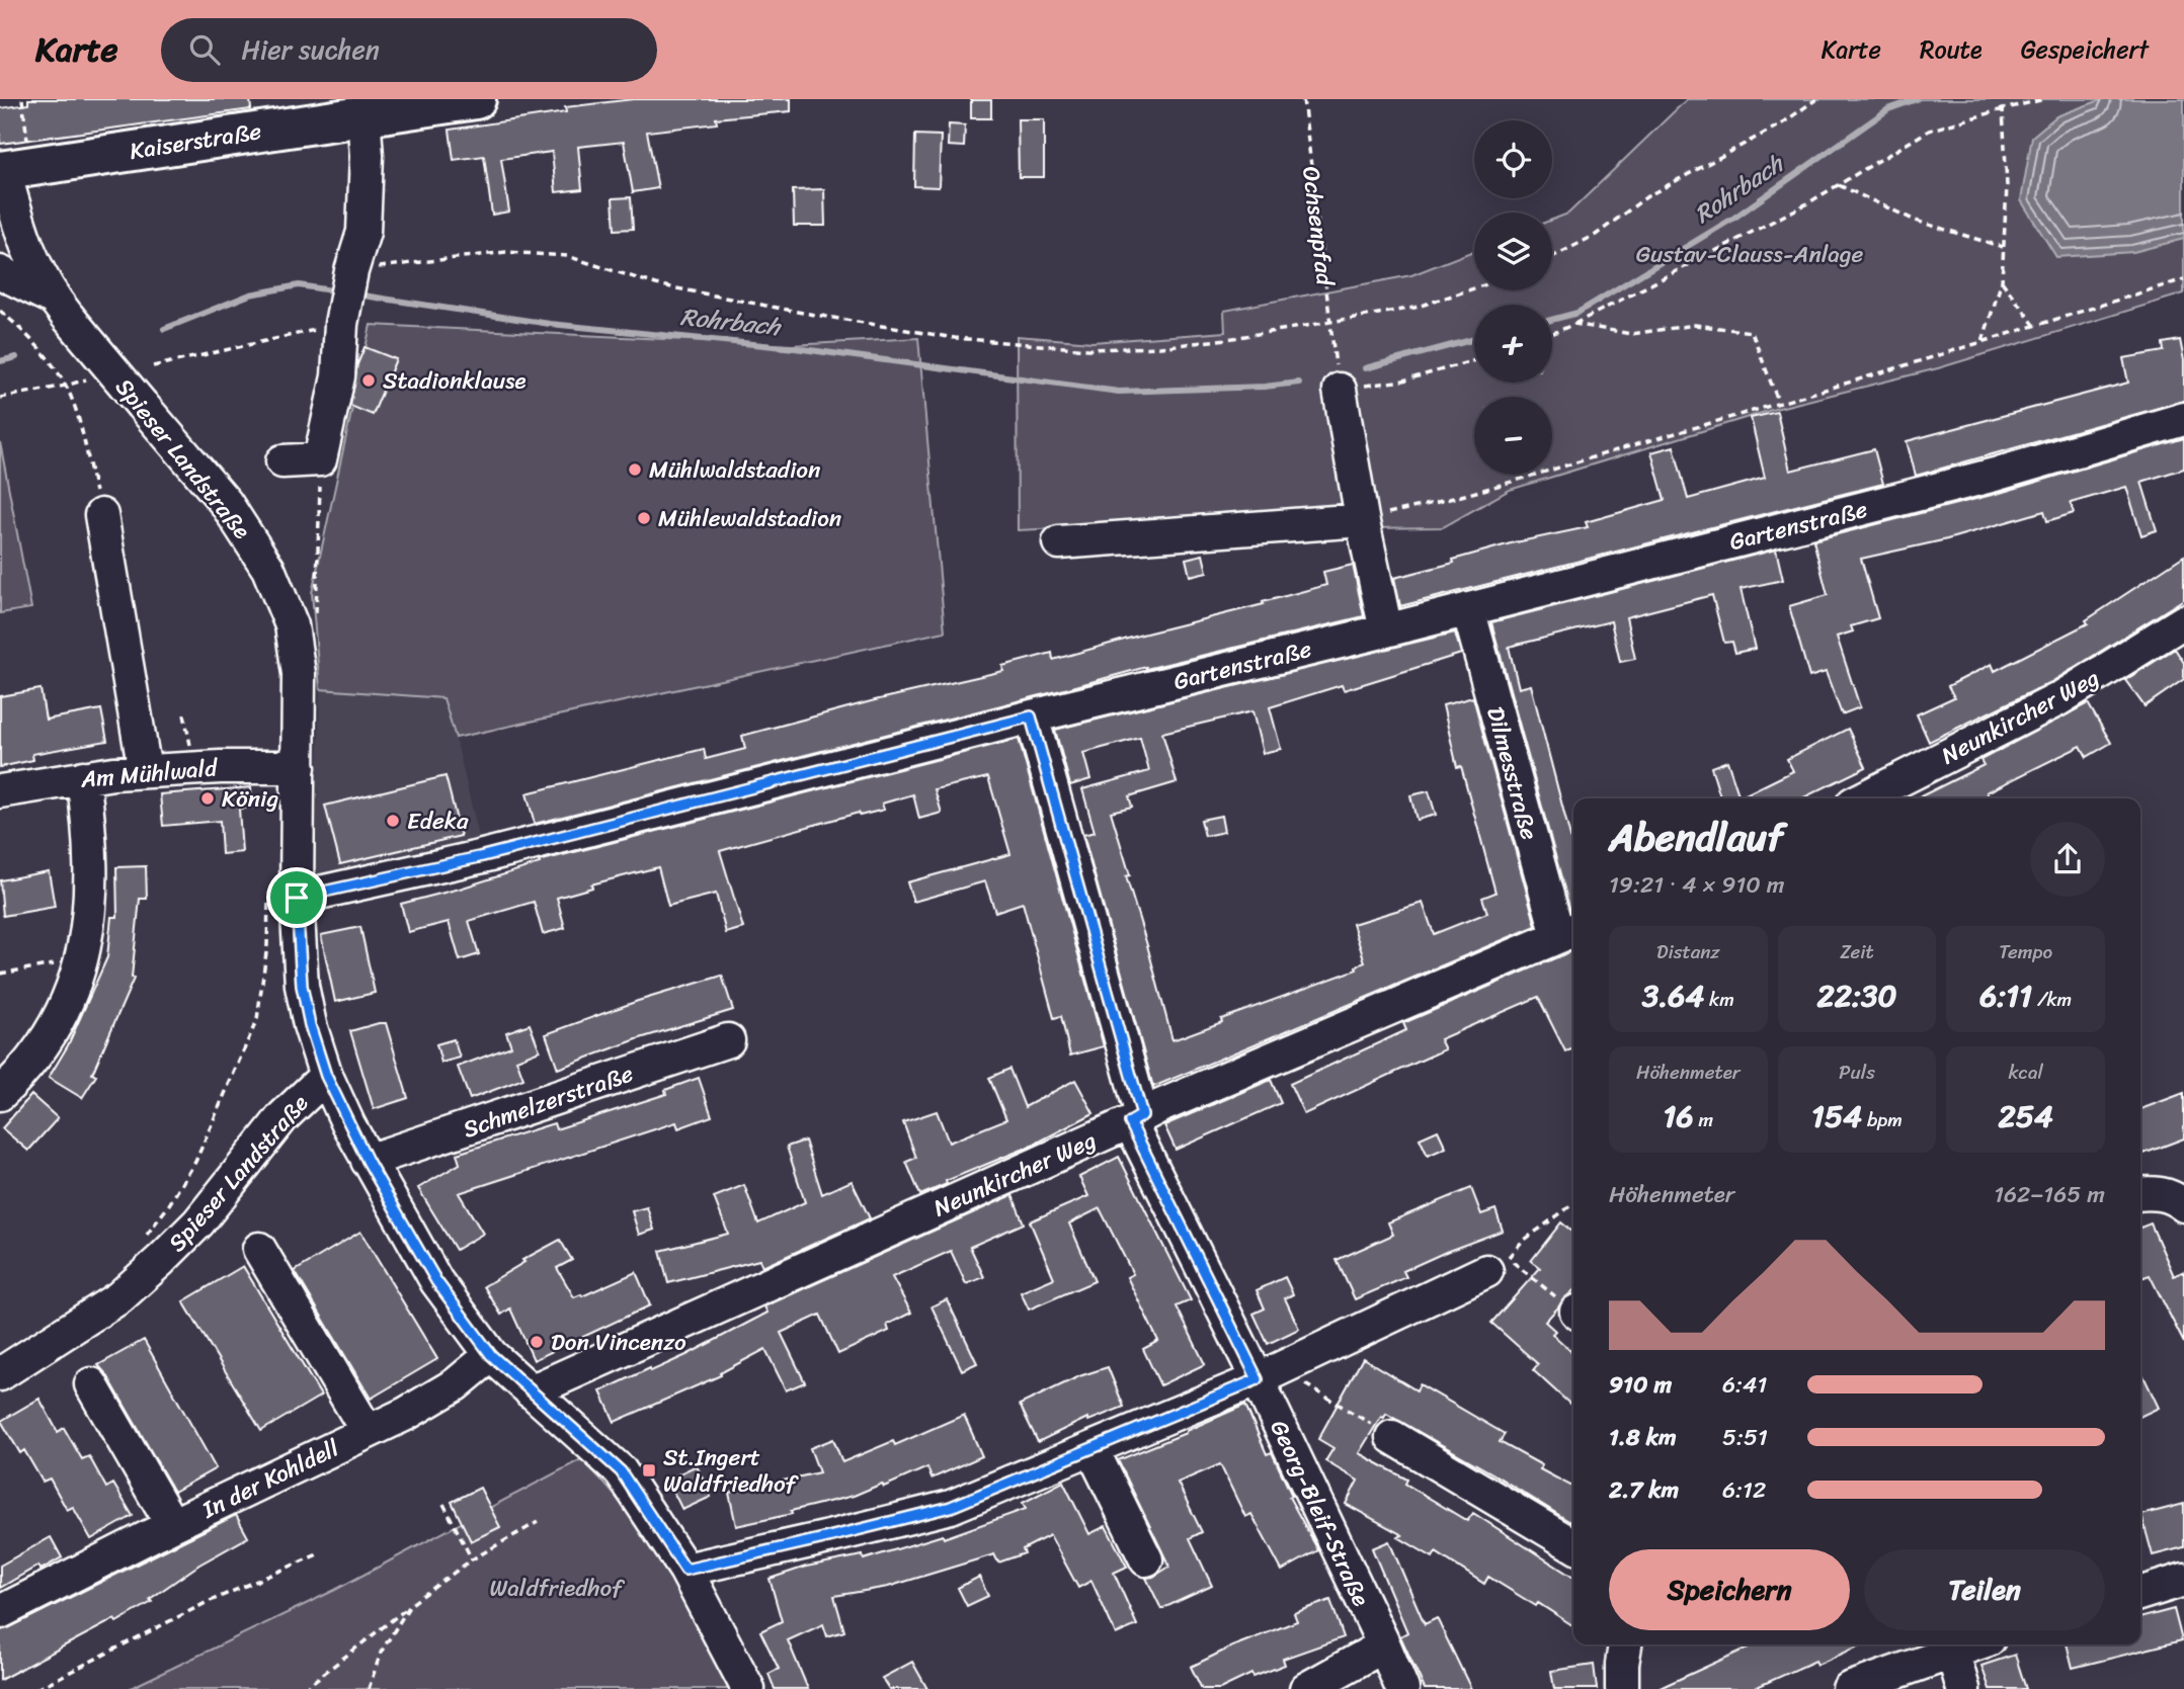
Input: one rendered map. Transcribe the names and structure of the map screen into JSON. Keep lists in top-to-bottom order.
{
  "streets": {
    "main road": ["Kaiserstraße"],
    "street": [
      "Spieser Landstraße",
      "Gartenstraße",
      "Neunkircher Weg",
      "Am Mühlwald",
      "Dilmesstraße",
      "Schmelzerstraße",
      "In der Kohldell",
      "Georg-Bleif-Straße"
    ],
    "path": ["Ochsenpfad"]
  },
  "crossings": [
    ["Kaiserstraße", "Spieser Landstraße"],
    ["Spieser Landstraße", "Gartenstraße"],
    ["Spieser Landstraße", "Am Mühlwald"],
    ["Gartenstraße", "Dilmesstraße"],
    ["Gartenstraße", "Georg-Bleif-Straße"],
    ["Neunkircher Weg", "Dilmesstraße"],
    ["Neunkircher Weg", "Georg-Bleif-Straße"]
  ],
  "water": ["Rohrbach"],
  "parks": ["Gustav-Clauss-Anlage", "Waldfriedhof"],
  "places": {
    "other": [
      "Stadionklause",
      "Mühlwaldstadion",
      "Mühlewaldstadion",
      "König",
      "Edeka",
      "Don Vincenzo"
    ],
    "transit": ["St.Ingert Waldfriedhof"]
  },
  "page": {
    "header": "Karte",
    "search": "Hier suchen",
    "nav": ["Karte", "Route", "Gespeichert"],
    "map_buttons": ["+", "−"],
    "heading": ["Abendlauf", "19:21 · 4 × 910 m"],
    "stats": [
      ["Distanz", "3.64 km"],
      ["Zeit", "22:30"],
      ["Tempo", "6:11 /km"],
      ["Höhenmeter", "16 m"],
      ["Puls", "154 bpm"],
      ["kcal", "254"]
    ],
    "chart": ["Höhenmeter", "162–165 m"],
    "list": [
      {
        "name": "910 m",
        "note": "6:41"
      },
      {
        "name": "1.8 km",
        "note": "5:51"
      },
      {
        "name": "2.7 km",
        "note": "6:12"
      }
    ],
    "buttons": ["Speichern", "Teilen"]
  }
}
